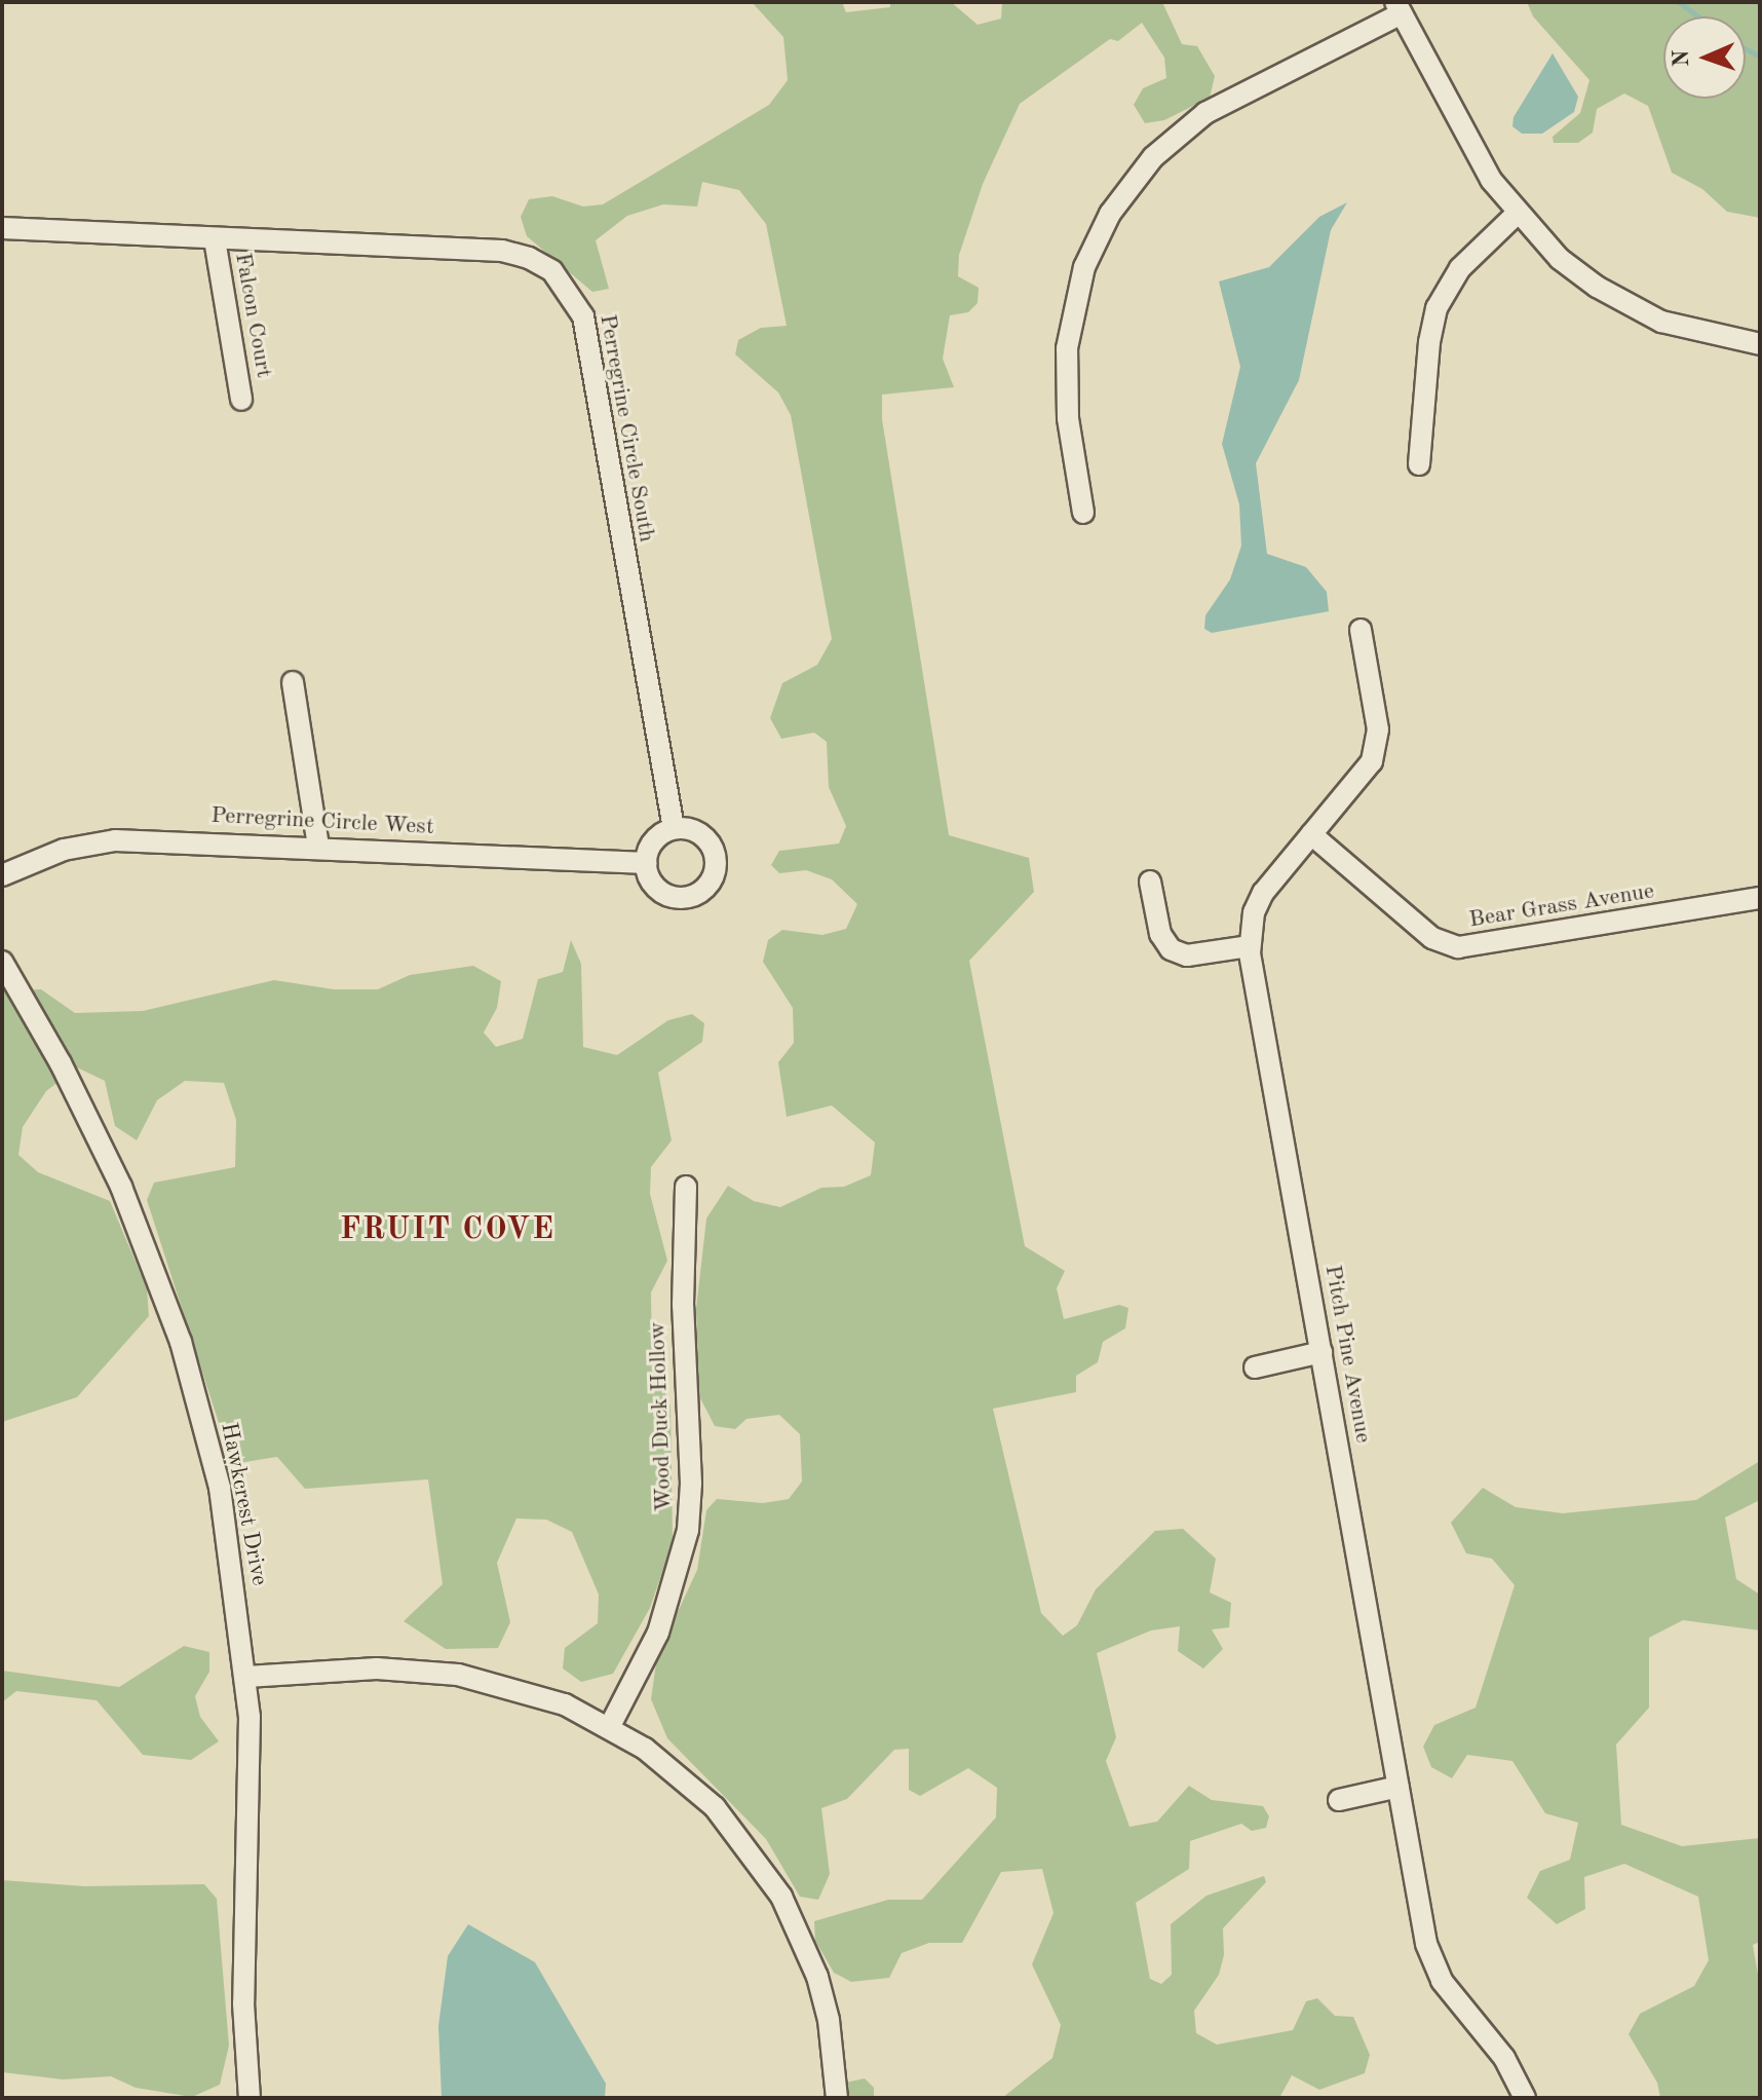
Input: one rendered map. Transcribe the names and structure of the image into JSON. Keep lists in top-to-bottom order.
{
  "streets": {
    "street": [
      "Falcon Court",
      "Perregrine Circle South",
      "Perregrine Circle West",
      "Bear Grass Avenue",
      "Pitch Pine Avenue",
      "Wood Duck Hollow",
      "Hawkcrest Drive"
    ]
  },
  "crossings": [
    ["Falcon Court", "Perregrine Circle South"],
    ["Perregrine Circle South", "Perregrine Circle West"],
    ["Bear Grass Avenue", "Pitch Pine Avenue"]
  ],
  "districts": ["FRUIT COVE"],
  "north": "left"
}
